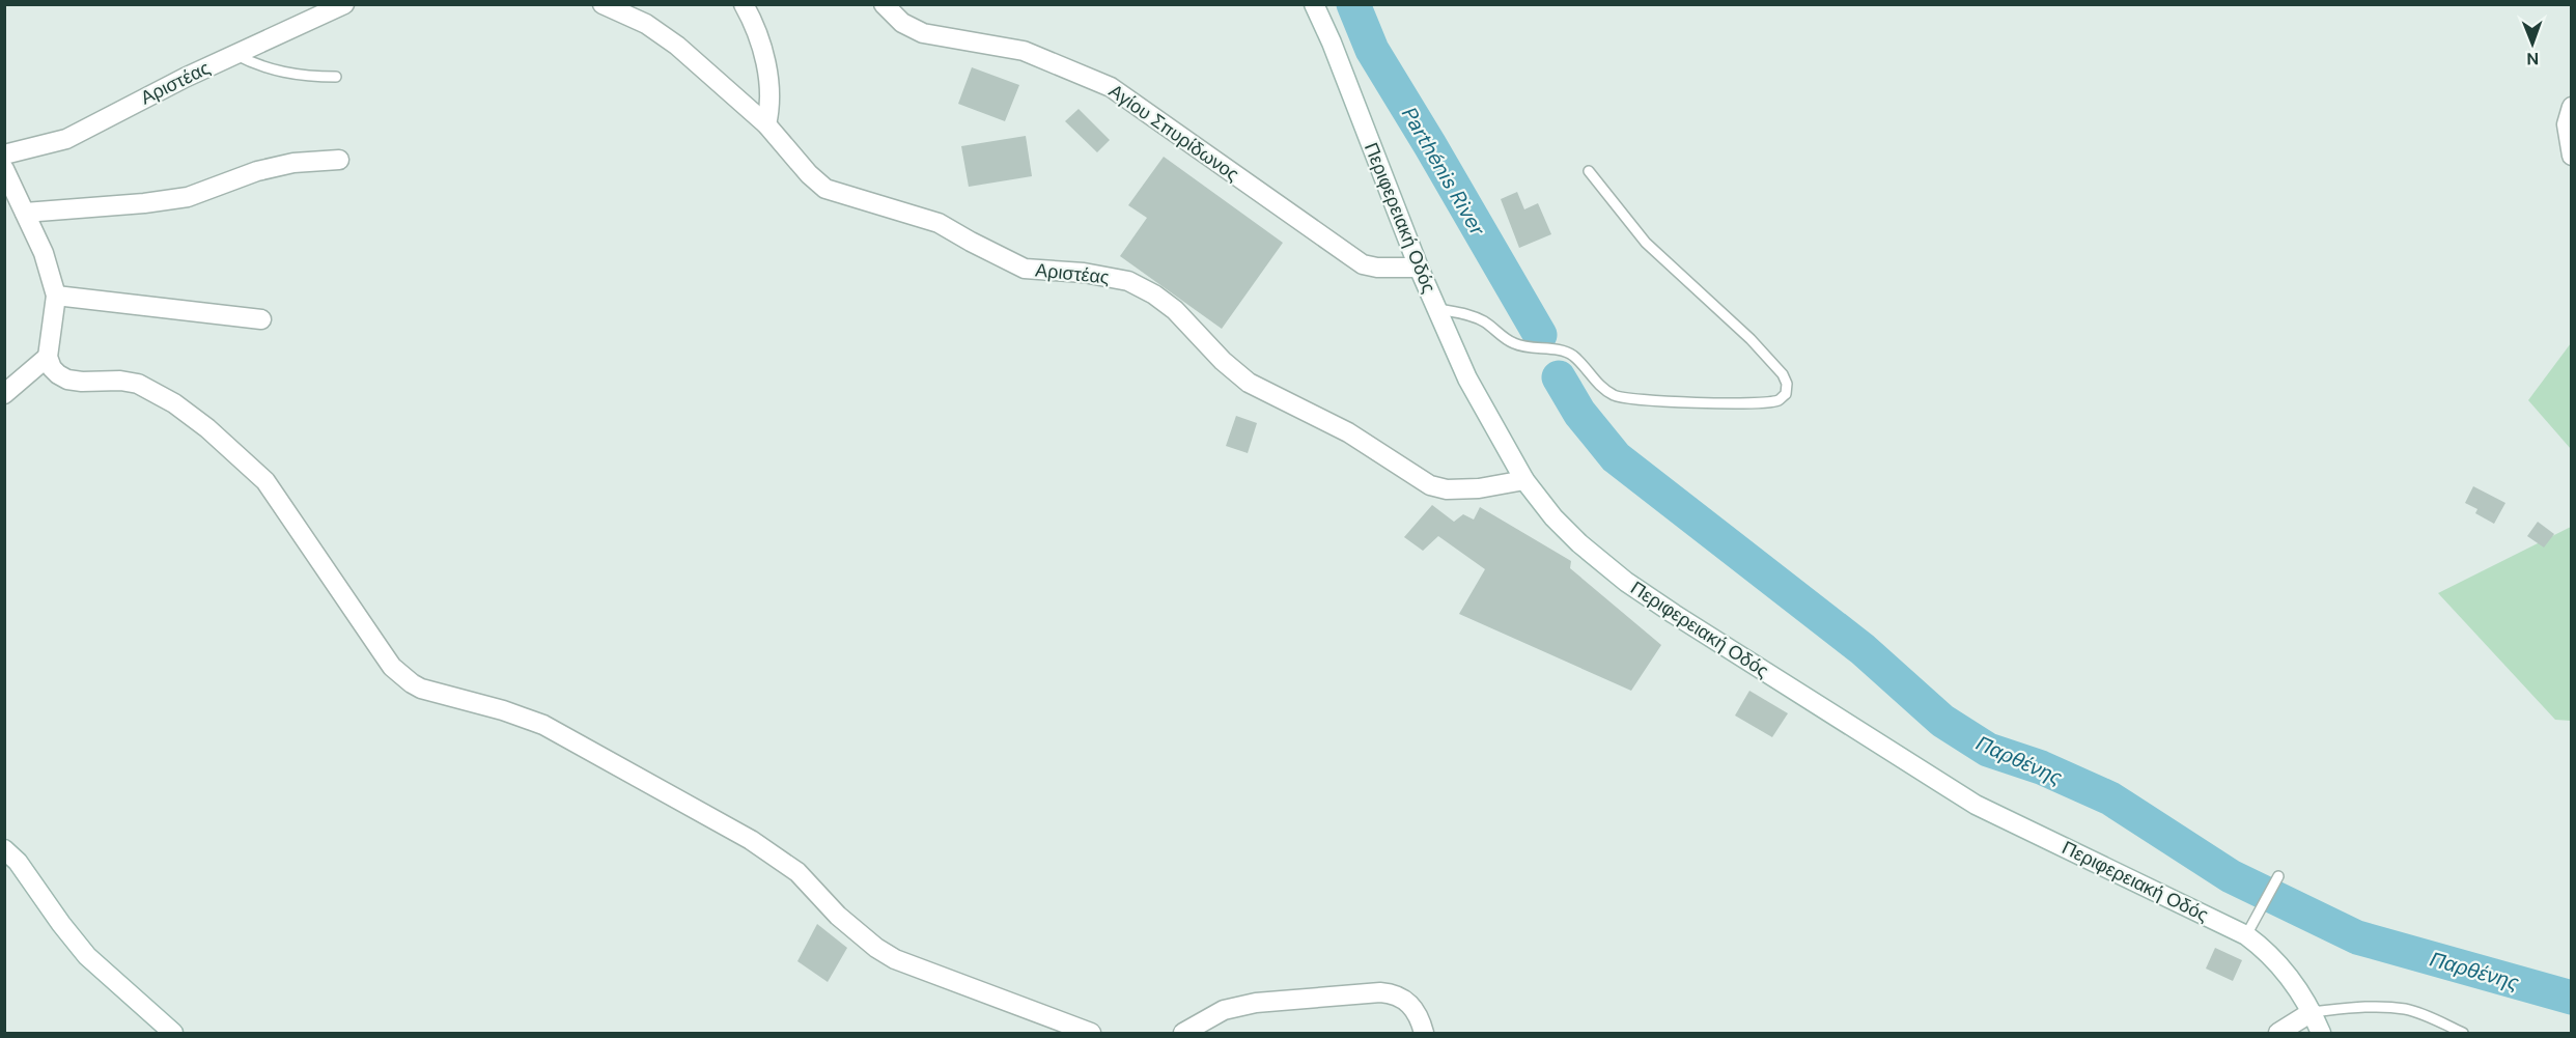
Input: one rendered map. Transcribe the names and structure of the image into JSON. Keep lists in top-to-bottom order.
{
  "streets": {
    "street": ["Αριστέας", "Αγίου Σπυρίδωνος", "Περιφερειακή Οδός"]
  },
  "crossings": [
    ["Αριστέας", "Περιφερειακή Οδός"],
    ["Αγίου Σπυρίδωνος", "Περιφερειακή Οδός"]
  ],
  "water": ["Parthénis River", "Παρθένης"],
  "north": "bottom"
}
